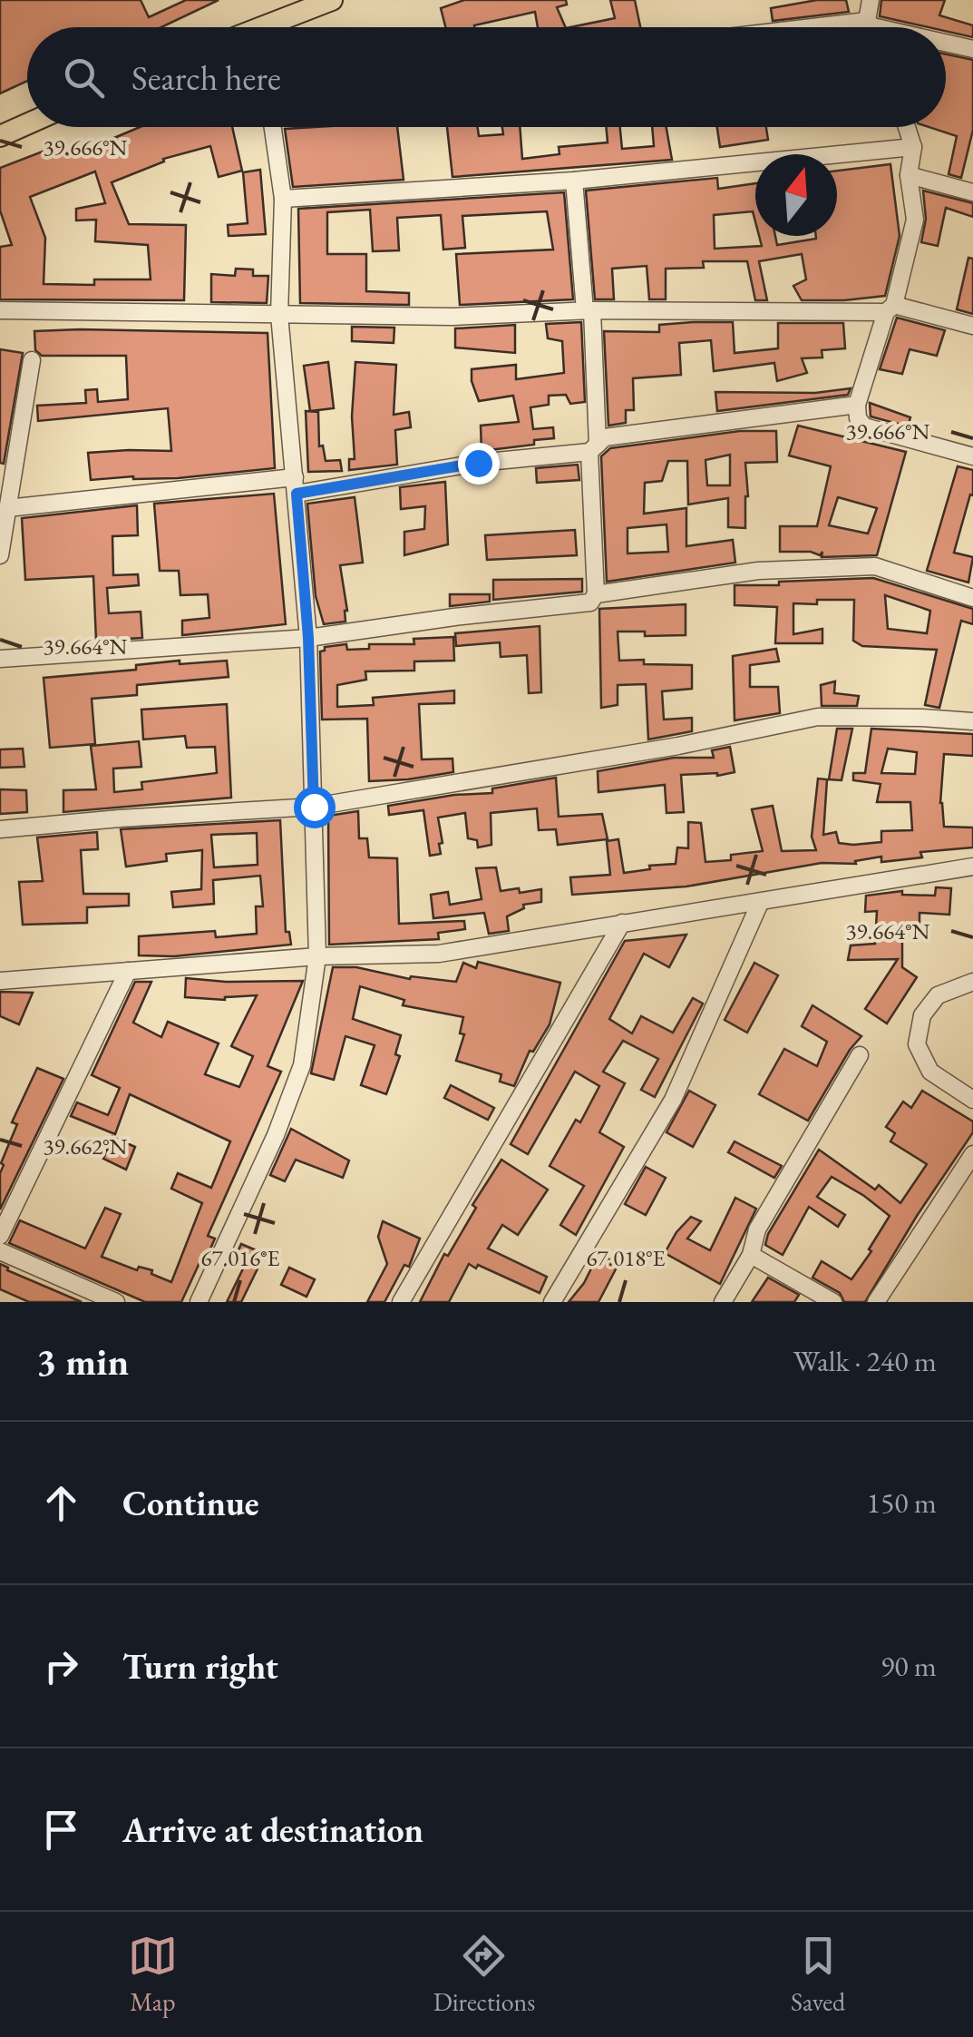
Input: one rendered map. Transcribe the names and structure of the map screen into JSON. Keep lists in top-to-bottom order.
{
  "north": "top",
  "page": {
    "search": "Search here",
    "heading": ["3 min", "Walk · 240 m"],
    "list": [
      ["Continue", "150 m"],
      ["Turn right", "90 m"],
      "Arrive at destination"
    ],
    "nav": ["Map", "Directions", "Saved"]
  },
  "coordinates": [
    "39.666°N",
    "39.664°N",
    "39.662°N",
    "67.016°E",
    "67.018°E"
  ]
}
